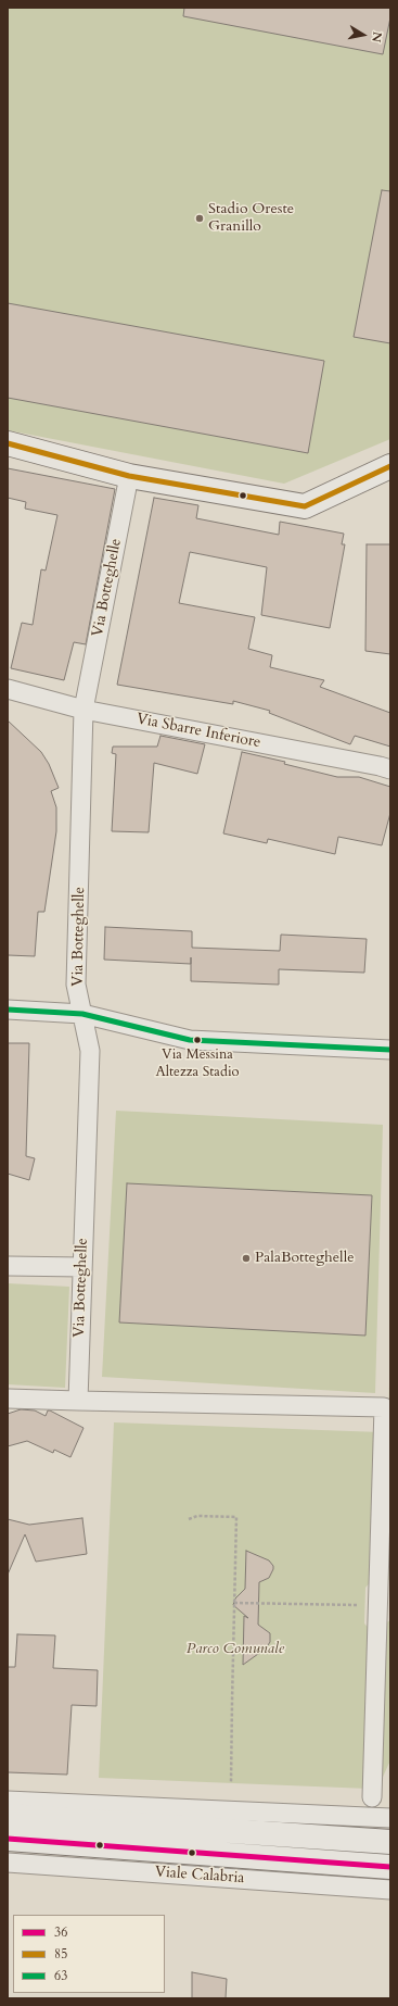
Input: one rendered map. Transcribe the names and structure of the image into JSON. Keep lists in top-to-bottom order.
{
  "streets": {
    "main road": ["Viale Calabria"],
    "street": ["Via Botteghelle", "Via Sbarre Inferiore"]
  },
  "crossings": [
    ["Via Botteghelle", "Via Sbarre Inferiore"]
  ],
  "parks": ["Parco Comunale"],
  "places": ["Stadio Oreste Granillo", "Via Messina Altezza Stadio", "PalaBotteghelle"],
  "lines": ["transit line 85", "transit line 63", "transit line 36"],
  "legend": ["36", "85", "63"],
  "north": "right"
}
